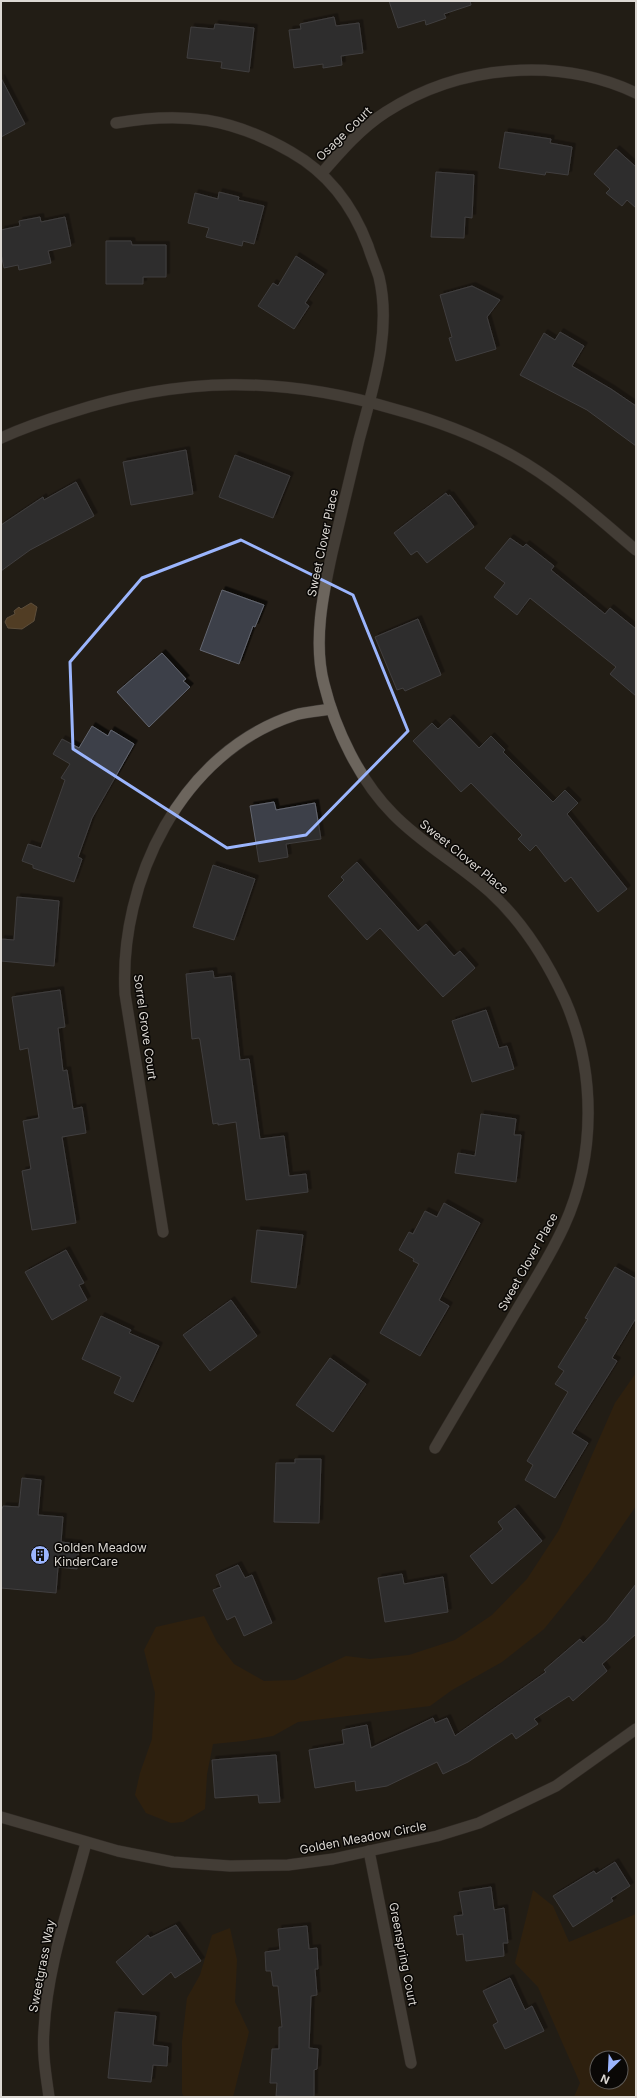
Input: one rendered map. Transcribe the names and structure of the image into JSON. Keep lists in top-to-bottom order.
{
  "streets": {
    "street": [
      "Osage Court",
      "Sweet Clover Place",
      "Sorrel Grove Court",
      "Golden Meadow Circle",
      "Greenspring Court",
      "Sweetgrass Way"
    ]
  },
  "crossings": [
    ["Osage Court", "Sweet Clover Place"],
    ["Sweet Clover Place", "Sorrel Grove Court"],
    ["Golden Meadow Circle", "Greenspring Court"],
    ["Golden Meadow Circle", "Sweetgrass Way"]
  ],
  "places": {
    "building": ["Golden Meadow KinderCare"]
  },
  "north": "bottom left"
}
